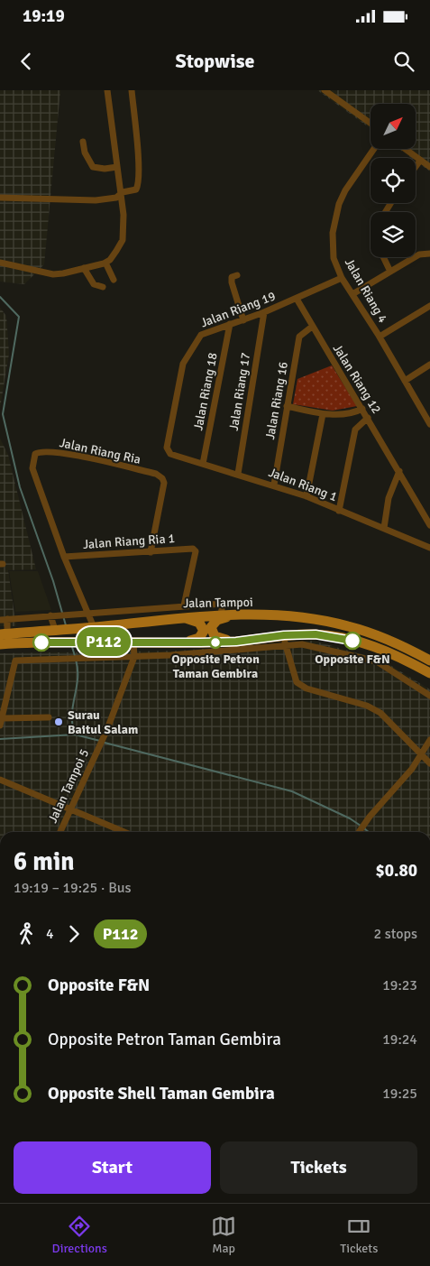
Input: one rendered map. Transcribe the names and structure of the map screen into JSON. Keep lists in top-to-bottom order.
{
  "streets": {
    "main road": ["Jalan Tampoi"],
    "street": [
      "Jalan Riang 4",
      "Jalan Riang 19",
      "Jalan Riang 12",
      "Jalan Riang 18",
      "Jalan Riang 17",
      "Jalan Riang 16",
      "Jalan Riang Ria",
      "Jalan Riang 1",
      "Jalan Riang Ria 1",
      "Jalan Tampoi 5"
    ]
  },
  "crossings": [
    ["Jalan Riang 4", "Jalan Riang 19"],
    ["Jalan Riang 19", "Jalan Riang 12"],
    ["Jalan Riang 19", "Jalan Riang 18"],
    ["Jalan Riang 19", "Jalan Riang 17"],
    ["Jalan Riang 19", "Jalan Riang 1"],
    ["Jalan Riang 12", "Jalan Riang 16"],
    ["Jalan Riang 18", "Jalan Riang 1"],
    ["Jalan Riang 17", "Jalan Riang 1"],
    ["Jalan Riang 16", "Jalan Riang 1"],
    ["Jalan Riang Ria", "Jalan Riang Ria 1"],
    ["Jalan Riang Ria", "Jalan Tampoi"]
  ],
  "places": ["Opposite F&N", "Opposite Petron Taman Gembira", "Surau Baitul Salam"],
  "lines": ["bus line P112"],
  "north": "top right",
  "page": {
    "status": "19:19",
    "header": "Stopwise",
    "on_map": "P112",
    "heading": ["6 min", "19:19 – 19:25 · Bus", "$0.80"],
    "legs": ["4", "P112", "2 stops"],
    "list": [
      {
        "name": "Opposite F&N",
        "value": "19:23"
      },
      {
        "name": "Opposite Petron Taman Gembira",
        "value": "19:24"
      },
      {
        "name": "Opposite Shell Taman Gembira",
        "value": "19:25"
      }
    ],
    "buttons": ["Start", "Tickets"],
    "tabs": ["Directions", "Map", "Tickets"]
  }
}
